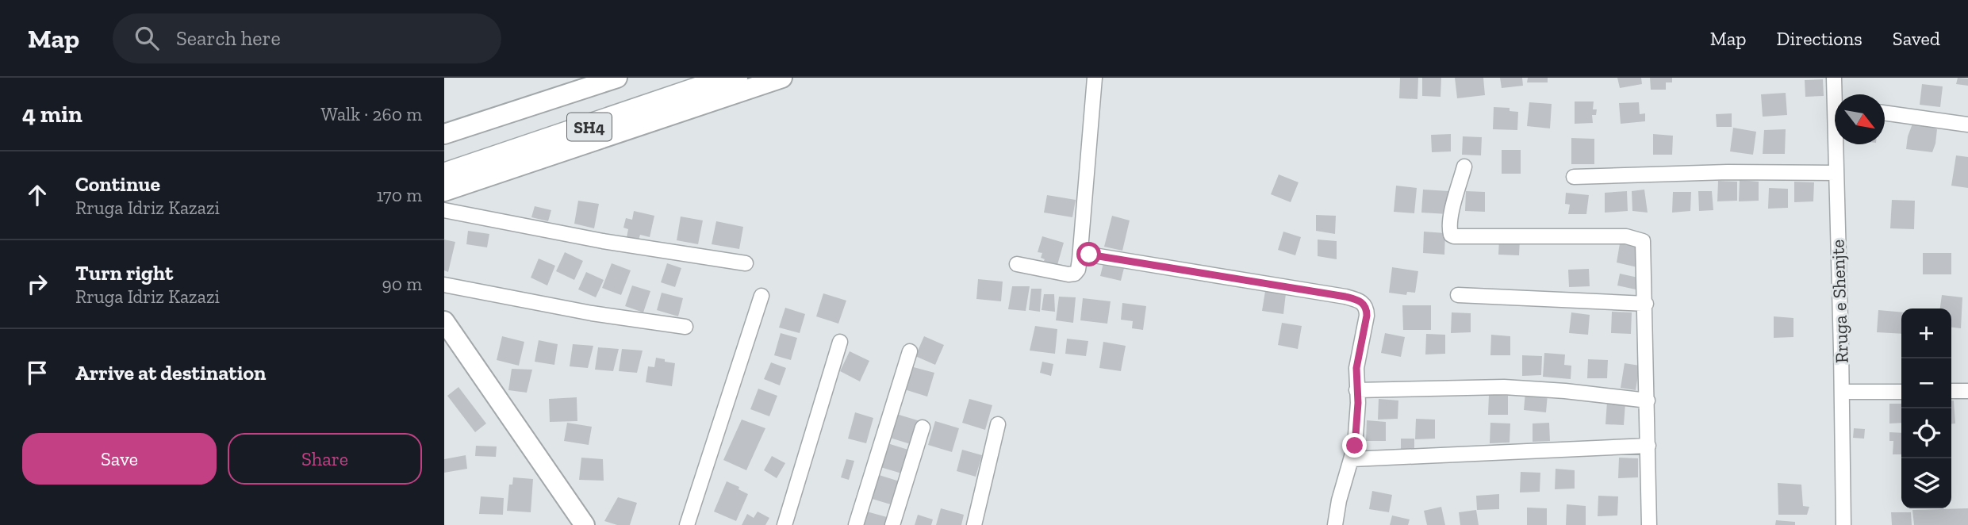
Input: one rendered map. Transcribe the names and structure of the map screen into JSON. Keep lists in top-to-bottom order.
{
  "streets": {
    "highway": ["SH4"],
    "street": ["Rruga e Shenjte"]
  },
  "north": "bottom right",
  "page": {
    "header": "Map",
    "search": "Search here",
    "nav": ["Map", "Directions", "Saved"],
    "heading": ["4 min", "Walk · 260 m"],
    "list": [
      ["Continue", "Rruga Idriz Kazazi", "170 m"],
      ["Turn right", "Rruga Idriz Kazazi", "90 m"],
      "Arrive at destination"
    ],
    "map_buttons": ["+", "−"],
    "buttons": ["Save", "Share"]
  }
}
